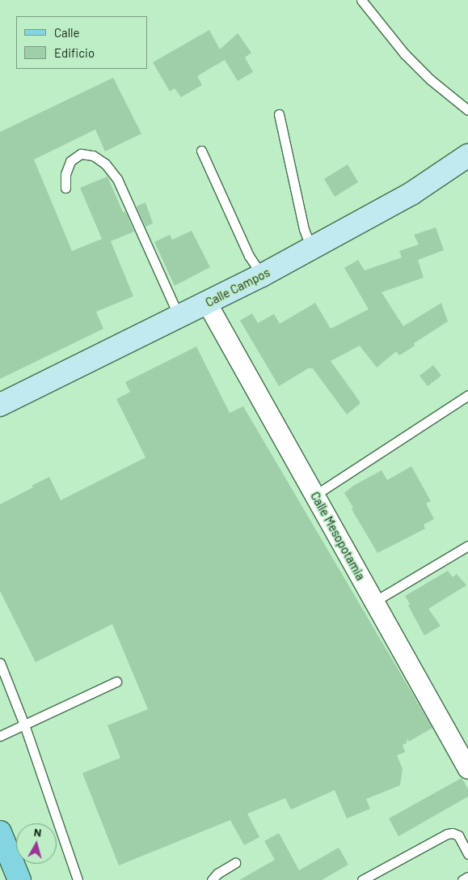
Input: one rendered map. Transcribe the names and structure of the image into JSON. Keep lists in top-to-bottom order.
{
  "streets": {
    "street": ["Calle Campos", "Calle Mesopotamia"]
  },
  "crossings": [
    ["Calle Campos", "Calle Mesopotamia"]
  ],
  "legend": ["Calle", "Edificio"],
  "north": "top"
}
